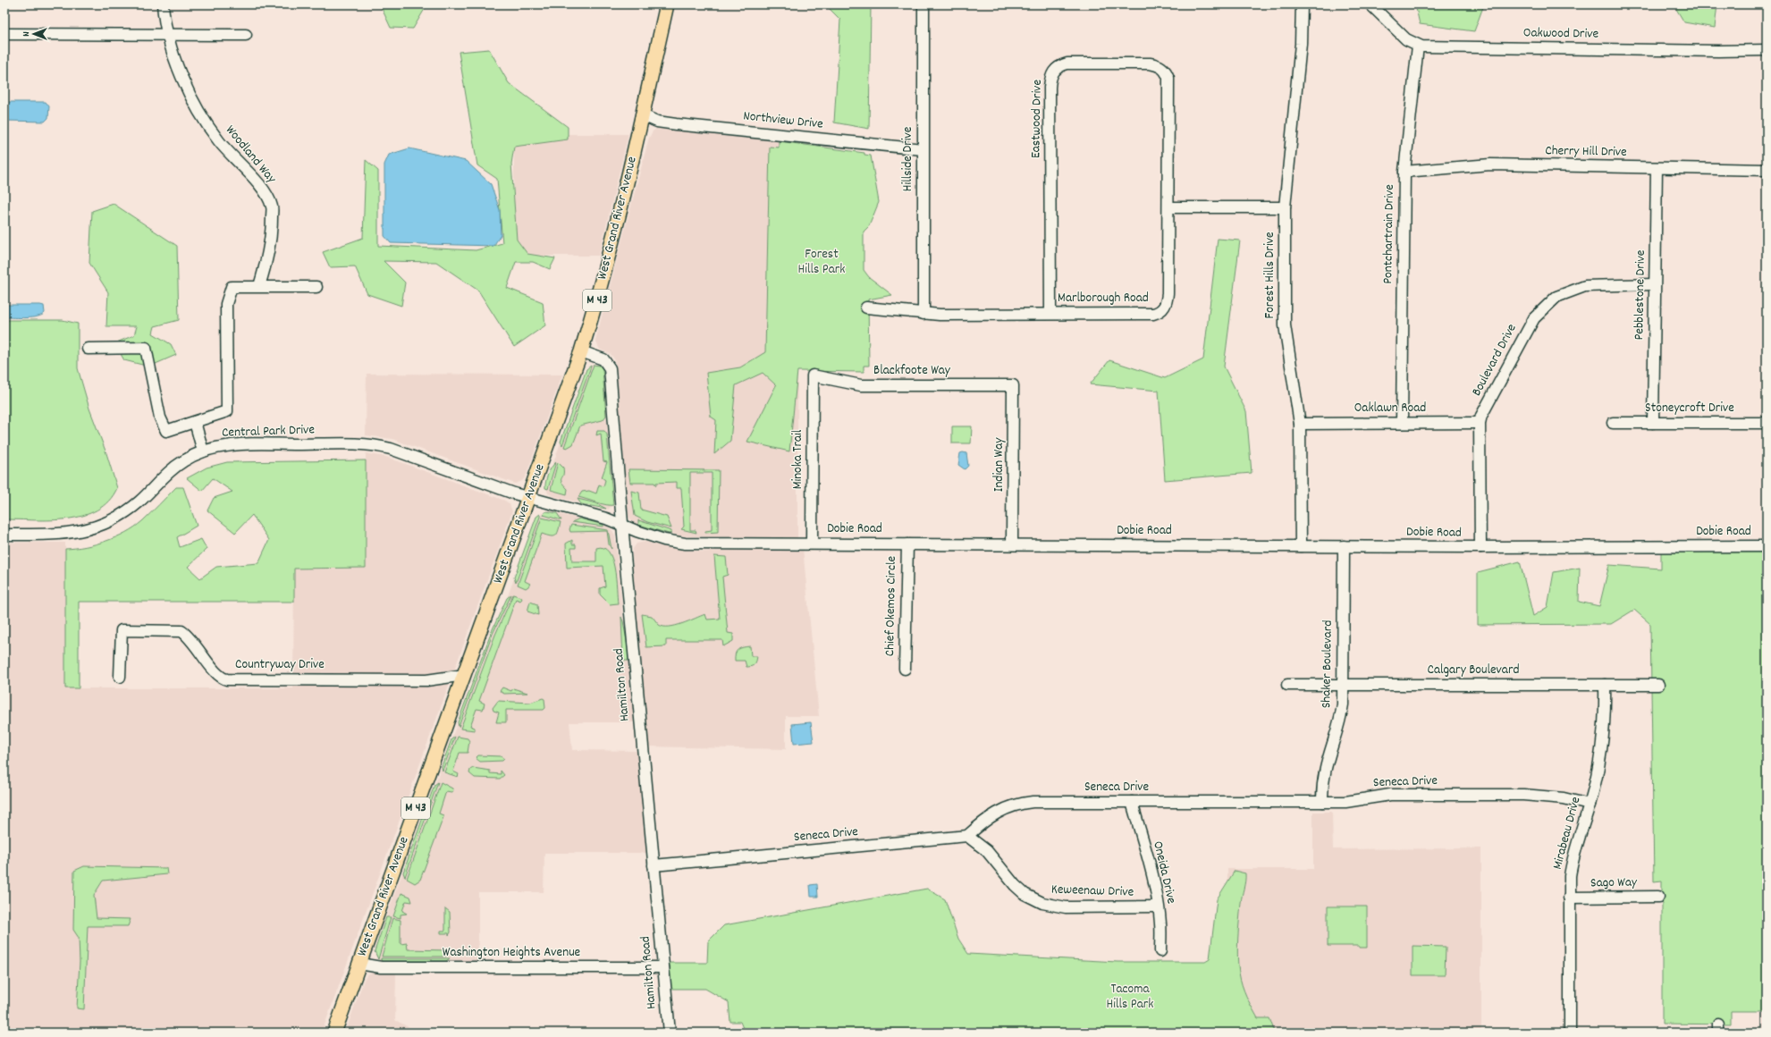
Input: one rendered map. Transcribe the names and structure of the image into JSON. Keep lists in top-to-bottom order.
{
  "streets": {
    "main road": ["West Grand River Avenue", "M 43"],
    "street": [
      "Oakwood Drive",
      "Eastwood Drive",
      "Northview Drive",
      "Cherry Hill Drive",
      "Woodland Way",
      "Hillside Drive",
      "Pontchartrain Drive",
      "Forest Hills Drive",
      "Pebblestone Drive",
      "Marlborough Road",
      "Boulevard Drive",
      "Blackfoote Way",
      "Oaklawn Road",
      "Stoneycroft Drive",
      "Central Park Drive",
      "Minoka Trail",
      "Indian Way",
      "Dobie Road",
      "Chief Okemos Circle",
      "Shaker Boulevard",
      "Countryway Drive",
      "Calgary Boulevard",
      "Hamilton Road",
      "Seneca Drive",
      "Mirabeau Drive",
      "Oneida Drive",
      "Sago Way",
      "Keweenaw Drive",
      "Washington Heights Avenue"
    ]
  },
  "crossings": [
    ["Oakwood Drive", "Pontchartrain Drive"],
    ["Eastwood Drive", "Marlborough Road"],
    ["Northview Drive", "Hillside Drive"],
    ["Northview Drive", "West Grand River Avenue"],
    ["Cherry Hill Drive", "Pontchartrain Drive"],
    ["Cherry Hill Drive", "Pebblestone Drive"],
    ["Hillside Drive", "Marlborough Road"],
    ["West Grand River Avenue", "Central Park Drive"],
    ["West Grand River Avenue", "Dobie Road"],
    ["West Grand River Avenue", "Countryway Drive"],
    ["West Grand River Avenue", "Hamilton Road"],
    ["West Grand River Avenue", "Washington Heights Avenue"],
    ["Pontchartrain Drive", "Oaklawn Road"],
    ["Forest Hills Drive", "Oaklawn Road"],
    ["Forest Hills Drive", "Dobie Road"],
    ["Pebblestone Drive", "Boulevard Drive"],
    ["Pebblestone Drive", "Stoneycroft Drive"],
    ["Boulevard Drive", "Oaklawn Road"],
    ["Boulevard Drive", "Dobie Road"],
    ["Blackfoote Way", "Minoka Trail"],
    ["Blackfoote Way", "Indian Way"],
    ["Central Park Drive", "Dobie Road"],
    ["Minoka Trail", "Dobie Road"],
    ["Indian Way", "Dobie Road"],
    ["Dobie Road", "Chief Okemos Circle"],
    ["Dobie Road", "Shaker Boulevard"],
    ["Dobie Road", "Hamilton Road"],
    ["Shaker Boulevard", "Calgary Boulevard"],
    ["Shaker Boulevard", "Seneca Drive"],
    ["Calgary Boulevard", "Mirabeau Drive"],
    ["Hamilton Road", "Seneca Drive"],
    ["Hamilton Road", "Washington Heights Avenue"],
    ["Seneca Drive", "Mirabeau Drive"],
    ["Seneca Drive", "Oneida Drive"],
    ["Seneca Drive", "Keweenaw Drive"],
    ["Mirabeau Drive", "Sago Way"],
    ["Oneida Drive", "Keweenaw Drive"]
  ],
  "parks": ["Forest Hills Park", "Tacoma Hills Park"],
  "north": "left"
}
